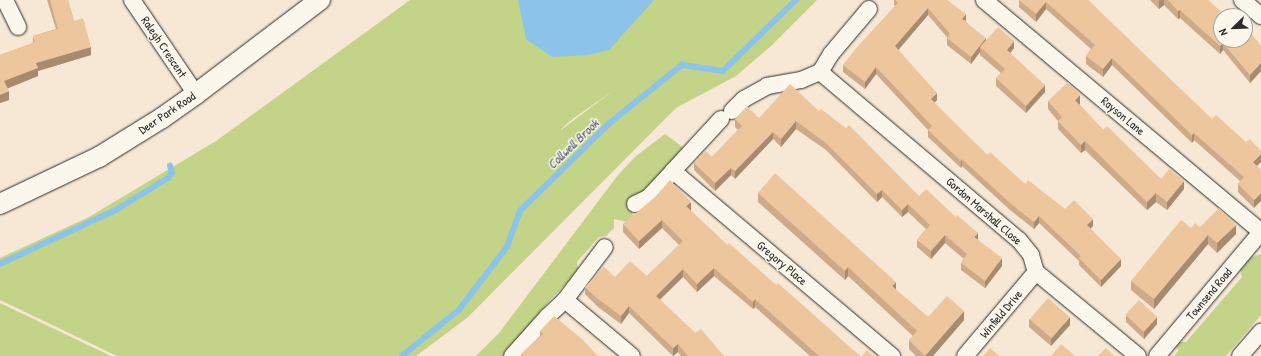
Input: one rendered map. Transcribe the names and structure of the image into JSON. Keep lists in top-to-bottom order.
{
  "streets": {
    "street": [
      "Ralegh Crescent",
      "Deer Park Road",
      "Rayson Lane",
      "Gordon Marshall Close",
      "Gregory Place",
      "Townsend Road",
      "Winfield Drive"
    ]
  },
  "crossings": [
    ["Ralegh Crescent", "Deer Park Road"],
    ["Rayson Lane", "Townsend Road"],
    ["Gordon Marshall Close", "Winfield Drive"]
  ],
  "water": ["Collwell Brook"],
  "north": "bottom left"
}
